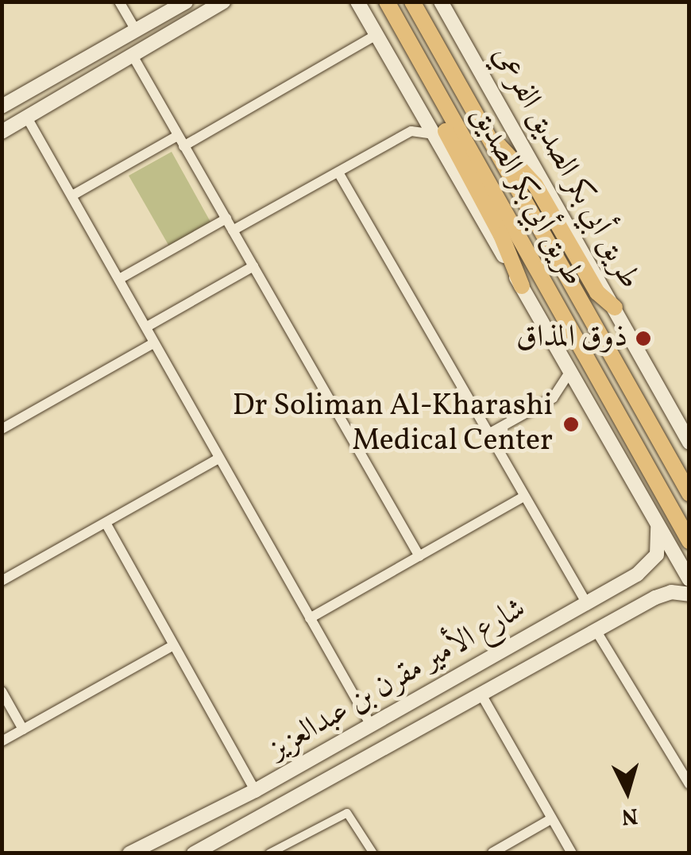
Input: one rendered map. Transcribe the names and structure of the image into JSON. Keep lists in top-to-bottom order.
{
  "streets": {
    "main road": ["طريق أبي بكر الصديق"],
    "street": ["طريق أبي بكر الصديق الفرعي", "شارع الأمير مقرن بن عبدالعزيز"]
  },
  "places": ["ذوق المذاق", "Dr Soliman Al-Kharashi Medical Center"],
  "north": "bottom"
}
